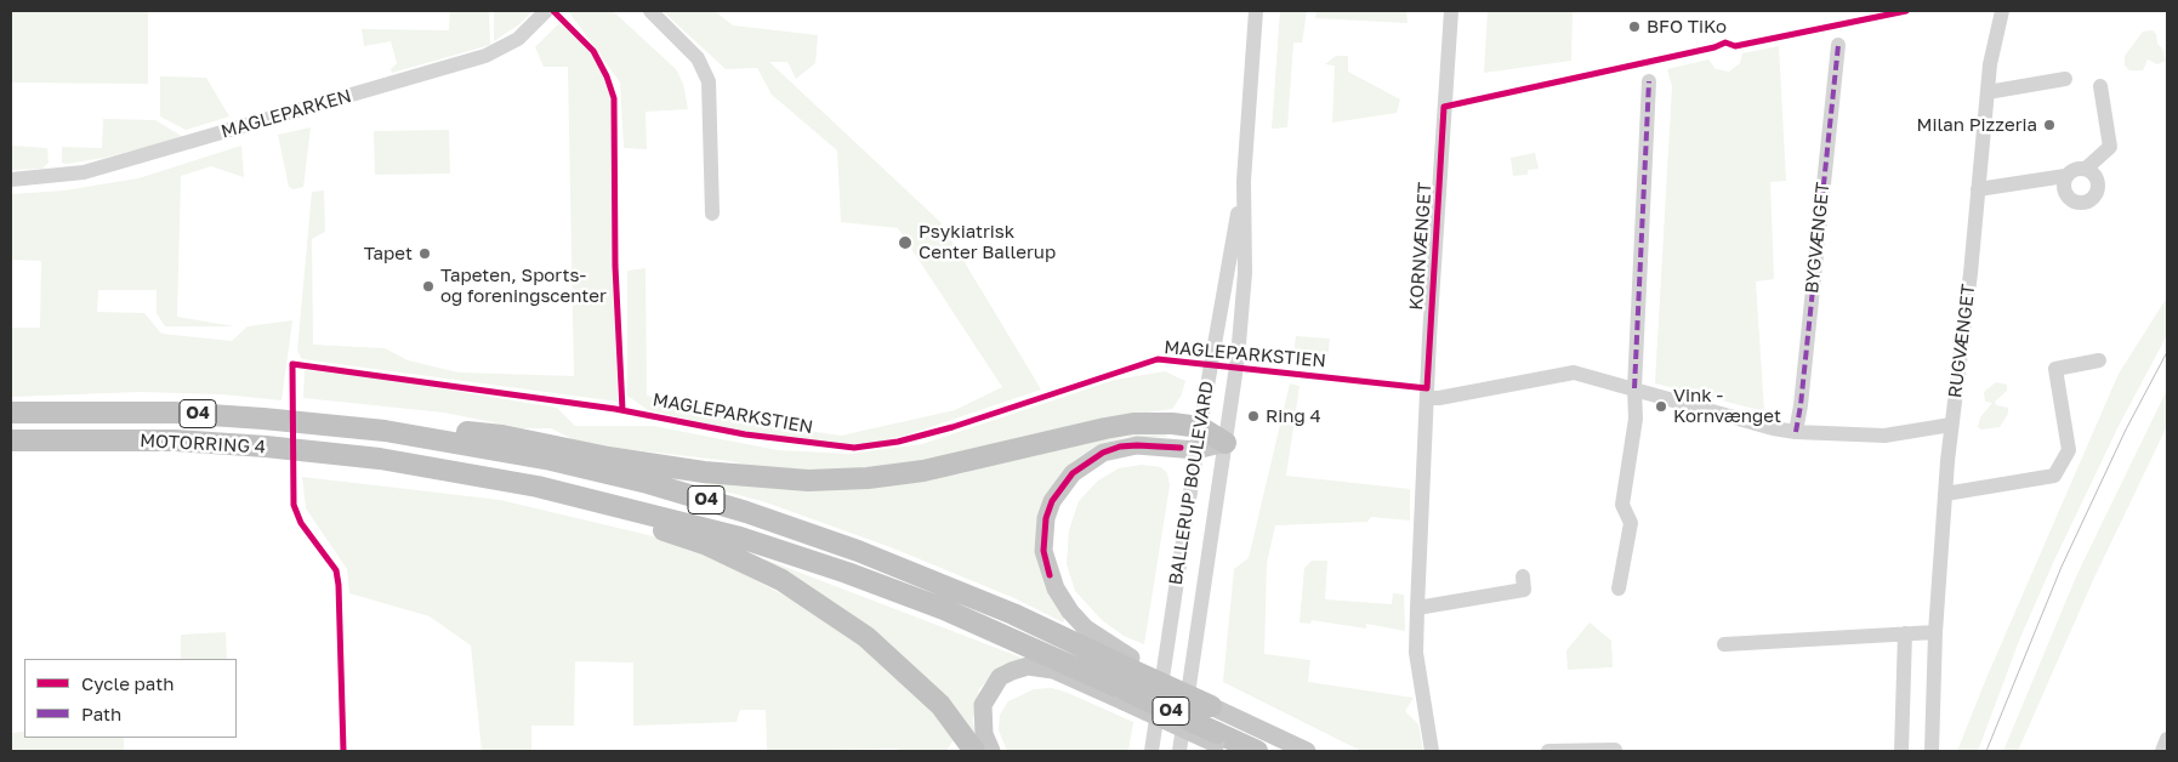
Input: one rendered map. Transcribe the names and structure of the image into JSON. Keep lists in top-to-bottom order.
{
  "streets": {
    "highway": ["O4", "MOTORRING 4"],
    "street": [
      "MAGLEPARKEN",
      "BYGVÆNGET",
      "KORNVÆNGET",
      "RUGVÆNGET",
      "BALLERUP BOULEVARD"
    ],
    "cycle path": ["MAGLEPARKSTIEN"]
  },
  "crossings": [
    ["O4", "MOTORRING 4"]
  ],
  "places": [
    "BFO TiKo",
    "Milan Pizzeria",
    "Psykiatrisk Center Ballerup",
    "Tapet",
    "Tapeten, Sports- og foreningscenter",
    "Vink - Kornvænget",
    "Ring 4"
  ],
  "legend": ["Cycle path", "Path"]
}
